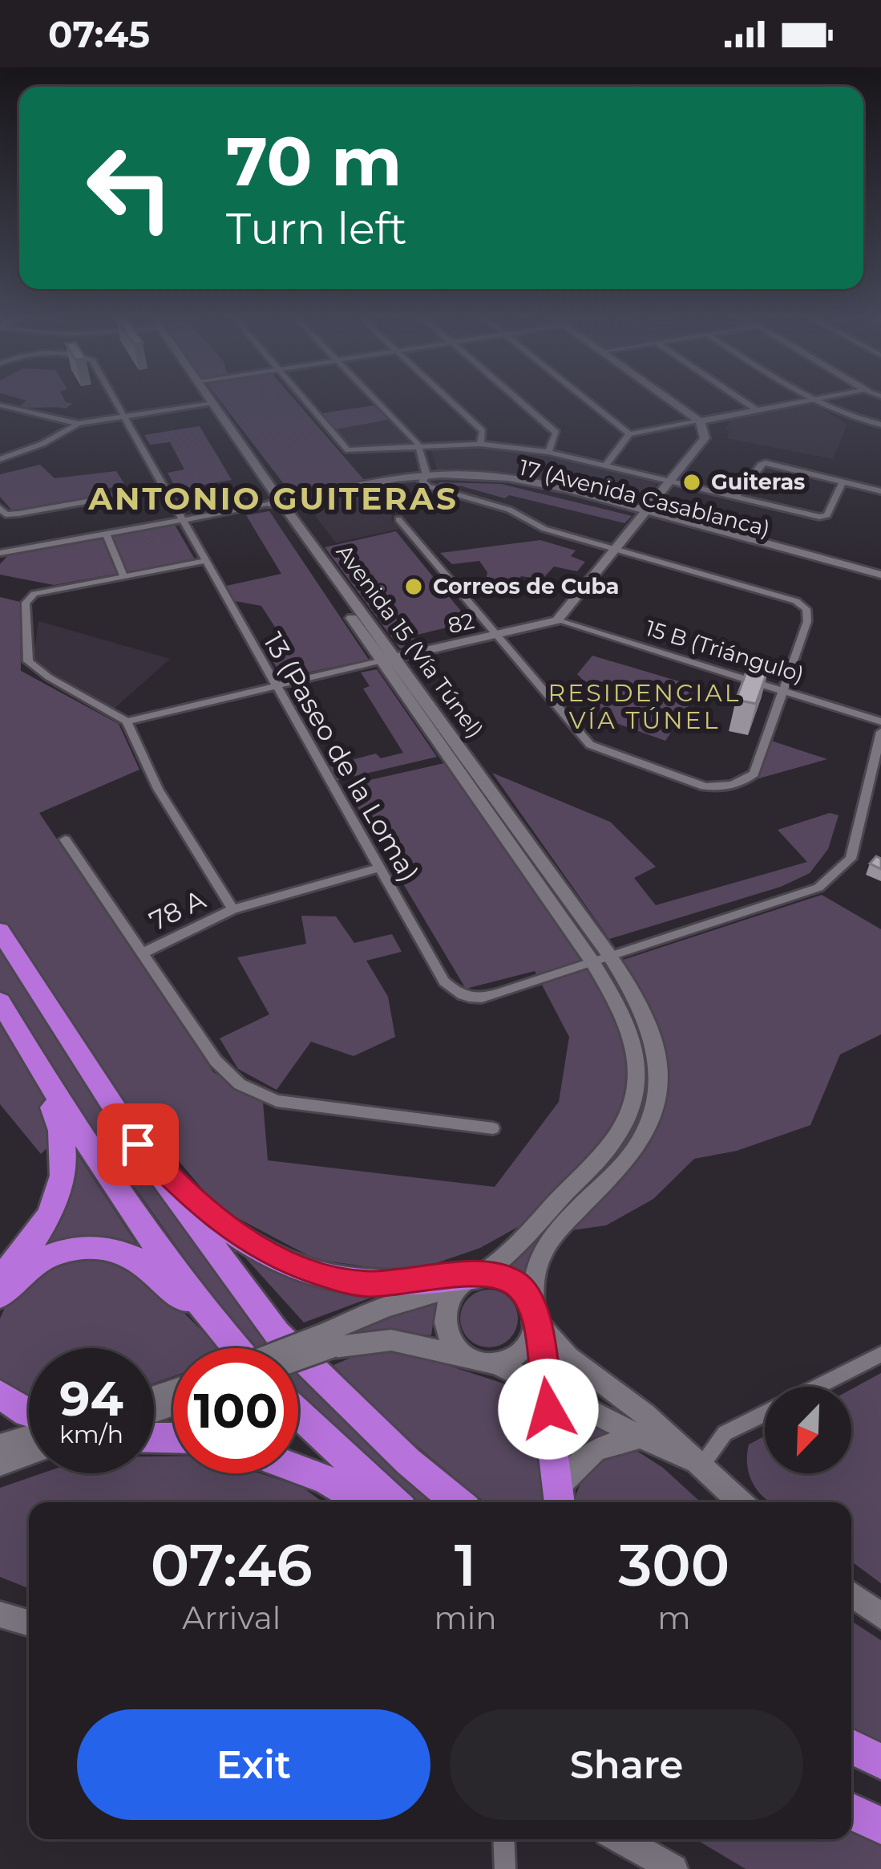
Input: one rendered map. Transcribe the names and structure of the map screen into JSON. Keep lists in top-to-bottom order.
{
  "streets": {
    "main road": ["17 (Avenida Casablanca)", "82", "Avenida 15 (Vía Túnel)"],
    "street": ["15 B (Triángulo)", "13 (Paseo de la Loma)", "78 A"]
  },
  "crossings": [
    ["17 (Avenida Casablanca)", "Avenida 15 (Vía Túnel)"],
    ["82", "Avenida 15 (Vía Túnel)"],
    ["82", "15 B (Triángulo)"],
    ["82", "13 (Paseo de la Loma)"],
    ["Avenida 15 (Vía Túnel)", "13 (Paseo de la Loma)"],
    ["13 (Paseo de la Loma)", "78 A"]
  ],
  "districts": ["ANTONIO GUITERAS", "RESIDENCIAL VÍA TÚNEL"],
  "places": ["Guiteras", "Correos de Cuba"],
  "north": "bottom left",
  "page": {
    "status": "07:45",
    "turn": ["70 m", "Turn left"],
    "speed": "94 km/h",
    "limit": "100",
    "eta": [
      "07:46",
      "Arrival",
      "1",
      "min",
      "300",
      "m"
    ],
    "buttons": ["Exit", "Share"]
  }
}
